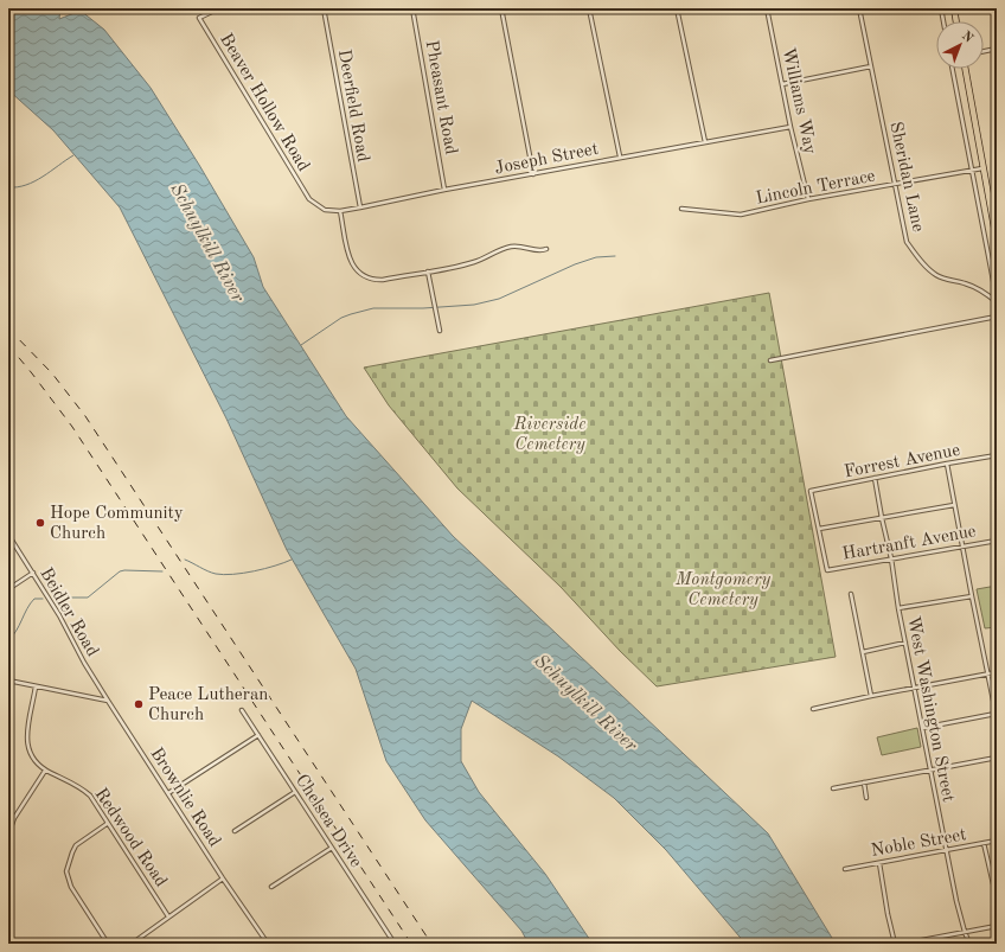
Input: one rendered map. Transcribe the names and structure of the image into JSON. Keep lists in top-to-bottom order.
{
  "streets": {
    "street": [
      "Pheasant Road",
      "Williams Way",
      "Beaver Hollow Road",
      "Deerfield Road",
      "Joseph Street",
      "Sheridan Lane",
      "Lincoln Terrace",
      "Forrest Avenue",
      "Hartranft Avenue",
      "Beidler Road",
      "West Washington Street",
      "Brownlie Road",
      "Chelsea Drive",
      "Redwood Road",
      "Noble Street"
    ]
  },
  "crossings": [
    ["Pheasant Road", "Joseph Street"],
    ["Williams Way", "Joseph Street"],
    ["Williams Way", "Lincoln Terrace"],
    ["Beaver Hollow Road", "Joseph Street"],
    ["Deerfield Road", "Joseph Street"],
    ["Sheridan Lane", "Lincoln Terrace"],
    ["Forrest Avenue", "Hartranft Avenue"],
    ["Forrest Avenue", "West Washington Street"],
    ["Hartranft Avenue", "West Washington Street"],
    ["Beidler Road", "Brownlie Road"],
    ["West Washington Street", "Noble Street"]
  ],
  "water": ["Schuylkill River"],
  "parks": ["Riverside Cemetery", "Montgomery Cemetery"],
  "places": ["Hope Community Church", "Peace Lutheran Church"],
  "north": "top right"
}
